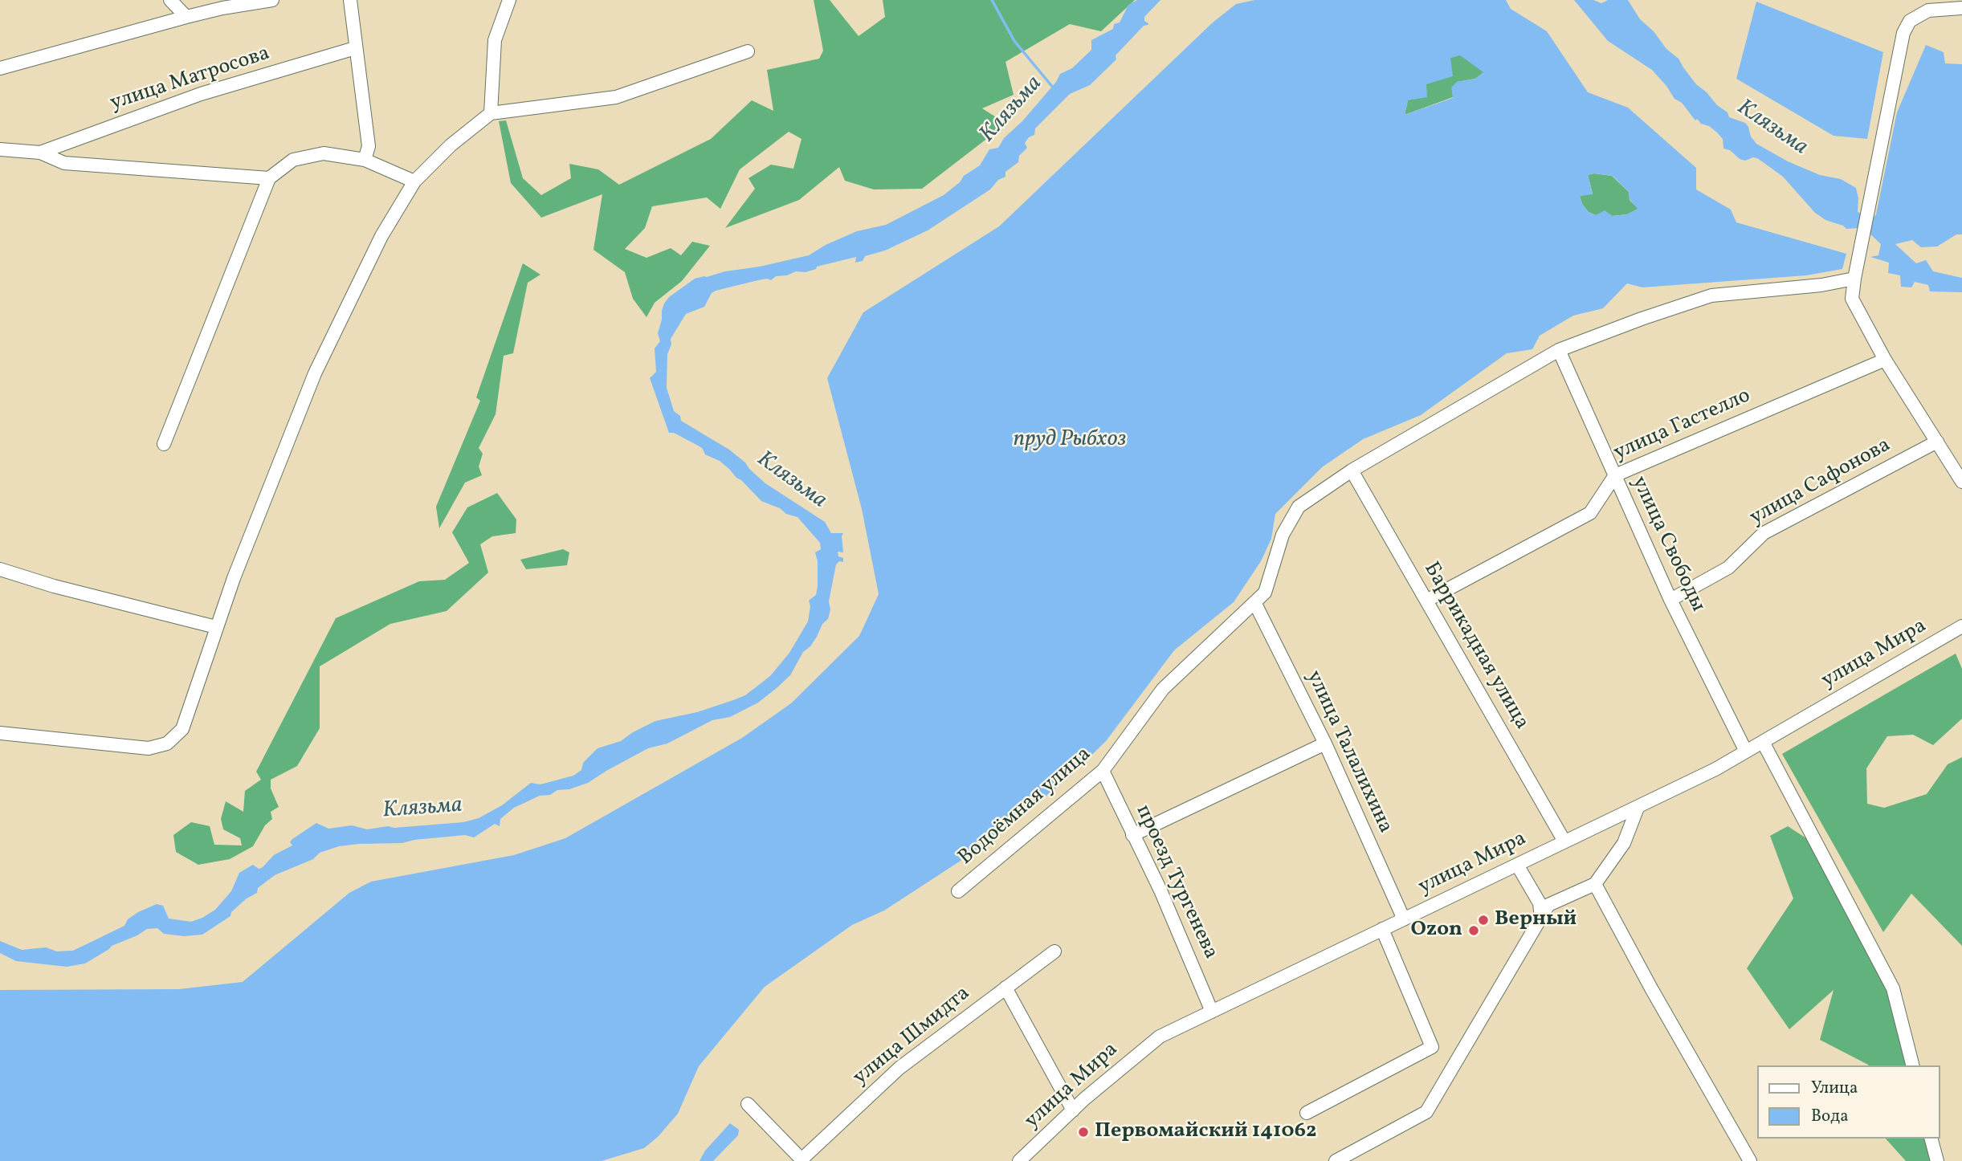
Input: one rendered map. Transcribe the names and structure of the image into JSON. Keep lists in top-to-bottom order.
{
  "streets": {
    "street": [
      "улица Матросова",
      "улица Гастелло",
      "улица Сафонова",
      "улица Свободы",
      "Баррикадная улица",
      "улица Мира",
      "улица Талалихина",
      "Водоёмная улица",
      "проезд Тургенева",
      "улица Шмидта"
    ]
  },
  "crossings": [
    ["улица Гастелло", "улица Свободы"],
    ["улица Гастелло", "Баррикадная улица"],
    ["улица Сафонова", "улица Свободы"],
    ["улица Свободы", "улица Мира"],
    ["улица Свободы", "Водоёмная улица"],
    ["Баррикадная улица", "улица Мира"],
    ["Баррикадная улица", "Водоёмная улица"],
    ["улица Мира", "улица Талалихина"],
    ["улица Мира", "проезд Тургенева"],
    ["улица Талалихина", "Водоёмная улица"],
    ["Водоёмная улица", "проезд Тургенева"]
  ],
  "water": ["Клязьма", "пруд Рыбхоз"],
  "places": ["Верный", "Ozon", "Первомайский 141062"],
  "legend": ["Улица", "Вода"]
}
